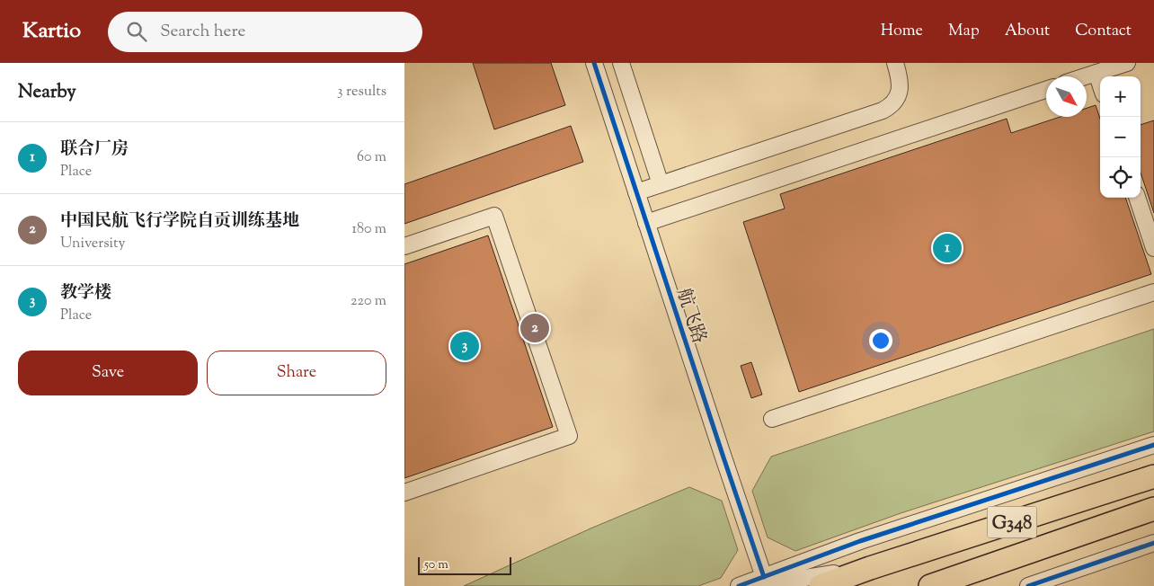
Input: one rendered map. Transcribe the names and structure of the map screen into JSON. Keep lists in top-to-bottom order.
{
  "streets": {
    "highway": ["G348"],
    "street": ["航飞路"]
  },
  "scale_bar": "50 m",
  "north": "bottom right",
  "page": {
    "header": "Kartio",
    "search": "Search here",
    "nav": [
      "Home",
      "Map",
      "About",
      "Contact"
    ],
    "heading": ["Nearby", "3 results"],
    "map_buttons": ["+", "−"],
    "list": [
      {
        "mark": "1",
        "name": "联合厂房",
        "note": "Place",
        "value": "60 m"
      },
      {
        "mark": "2",
        "name": "中国民航飞行学院自贡训练基地",
        "note": "University",
        "value": "180 m"
      },
      {
        "mark": "3",
        "name": "教学楼",
        "note": "Place",
        "value": "220 m"
      }
    ],
    "pins": ["1", "2", "3"],
    "buttons": ["Save", "Share"],
    "scale": "50 m"
  }
}
